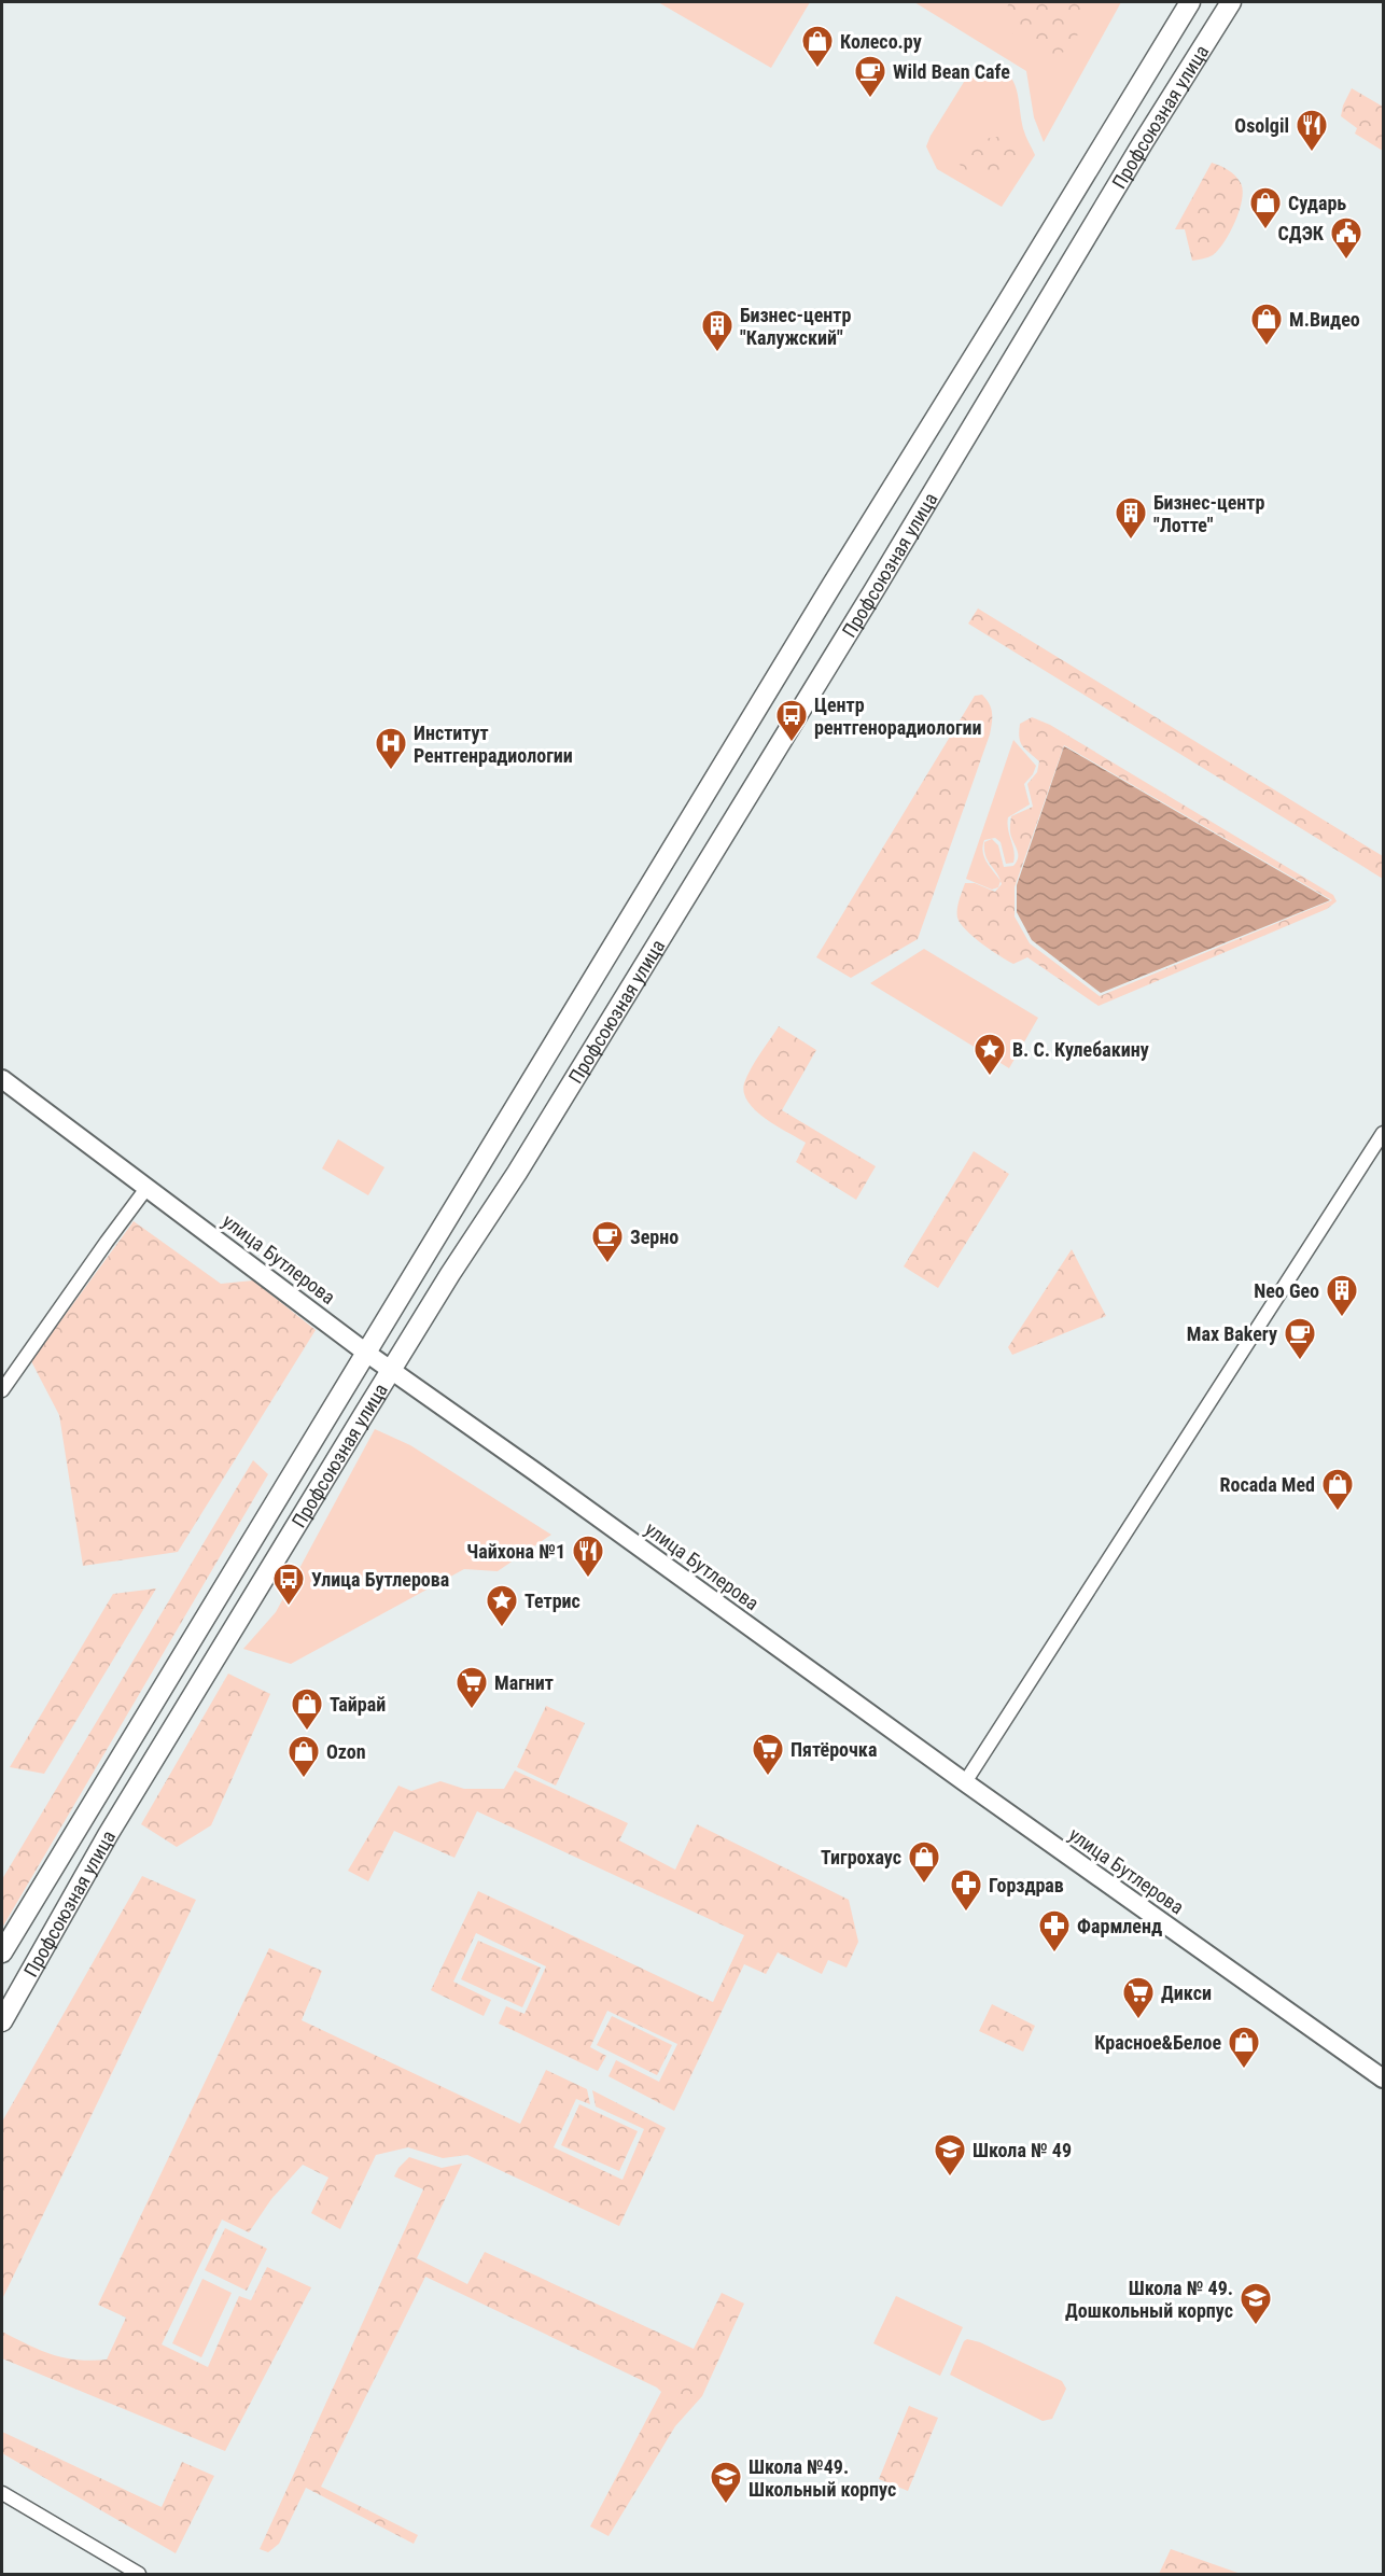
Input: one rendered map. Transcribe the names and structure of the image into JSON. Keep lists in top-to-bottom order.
{
  "streets": {
    "main road": ["Профсоюзная улица"],
    "street": ["улица Бутлерова"]
  },
  "crossings": [
    ["Профсоюзная улица", "улица Бутлерова"]
  ],
  "places": {
    "shop": [
      "Колесо.ру",
      "Сударь",
      "М.Видео",
      "Rocada Med",
      "Тайрай",
      "Ozon",
      "Тигрохаус",
      "Красное&Белое"
    ],
    "cafe": ["Wild Bean Cafe", "Зерно", "Max Bakery"],
    "restaurant": ["Osolgil", "Чайхона №1"],
    "public building": ["СДЭК"],
    "building": ["Бизнес-центр \"Калужский\"", "Бизнес-центр \"Лотте\"", "Neo Geo"],
    "bus stop": ["Центр рентгенорадиологии", "Улица Бутлерова"],
    "hospital": ["Институт Рентгенрадиологии"],
    "place": ["В. С. Кулебакину", "Тетрис"],
    "supermarket": ["Магнит", "Пятёрочка", "Дикси"],
    "pharmacy": ["Горздрав", "Фармленд"],
    "school or university": ["Школа № 49", "Школа № 49. Дошкольный корпус", "Школа №49. Школьный корпус"]
  }
}
